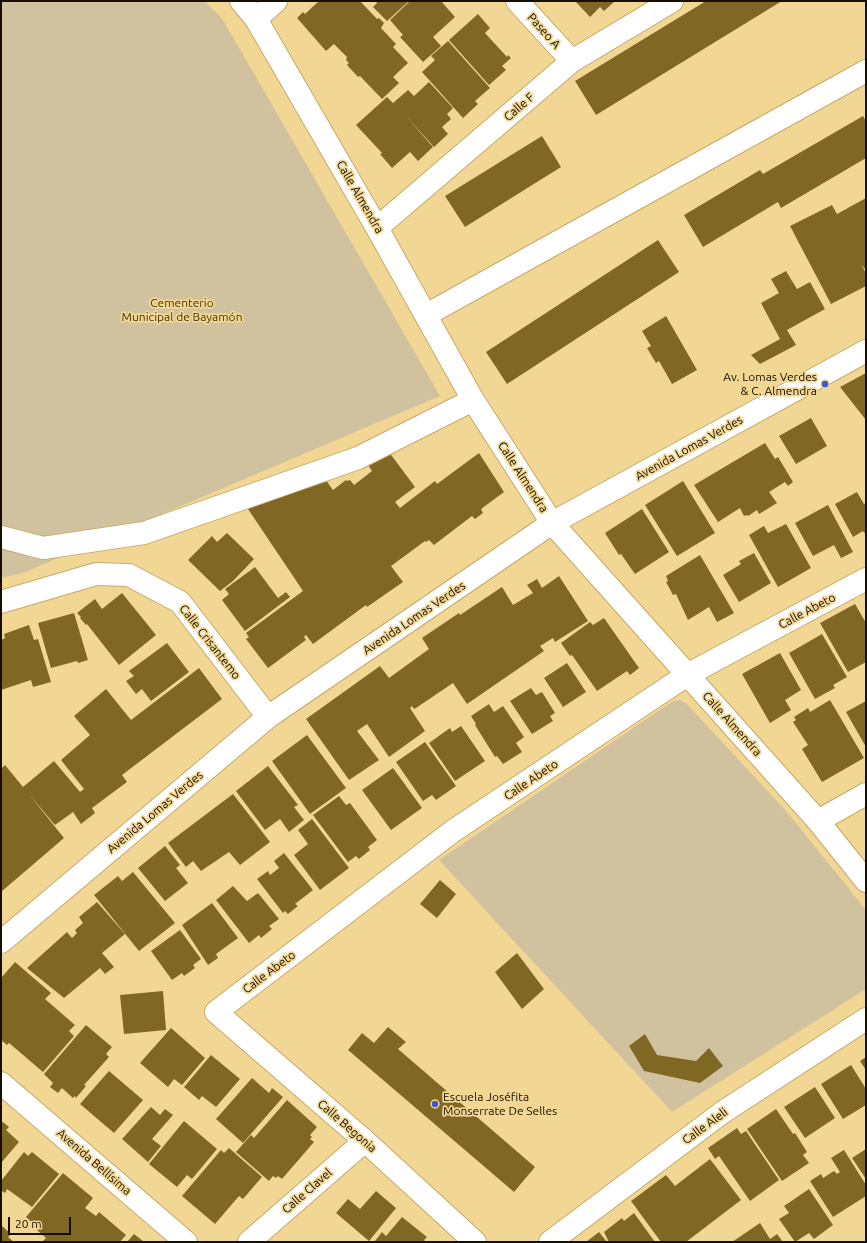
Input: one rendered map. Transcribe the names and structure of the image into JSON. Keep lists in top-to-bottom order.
{
  "streets": {
    "street": [
      "Paseo A",
      "Calle F",
      "Calle Almendra",
      "Avenida Lomas Verdes",
      "Calle Abeto",
      "Calle Crisantemo",
      "Calle Begonia",
      "Calle Aleli",
      "Avenida Bellísima",
      "Calle Clavel"
    ]
  },
  "crossings": [
    ["Paseo A", "Calle F"],
    ["Calle F", "Calle Almendra"],
    ["Calle Almendra", "Avenida Lomas Verdes"],
    ["Calle Almendra", "Calle Abeto"],
    ["Avenida Lomas Verdes", "Calle Crisantemo"],
    ["Calle Abeto", "Calle Begonia"],
    ["Calle Begonia", "Calle Clavel"]
  ],
  "parks": ["Cementerio Municipal de Bayamón"],
  "places": ["Av. Lomas Verdes & C. Almendra", "Escuela Joséfita Monserrate De Selles"],
  "scale_bar": "20 m"
}
